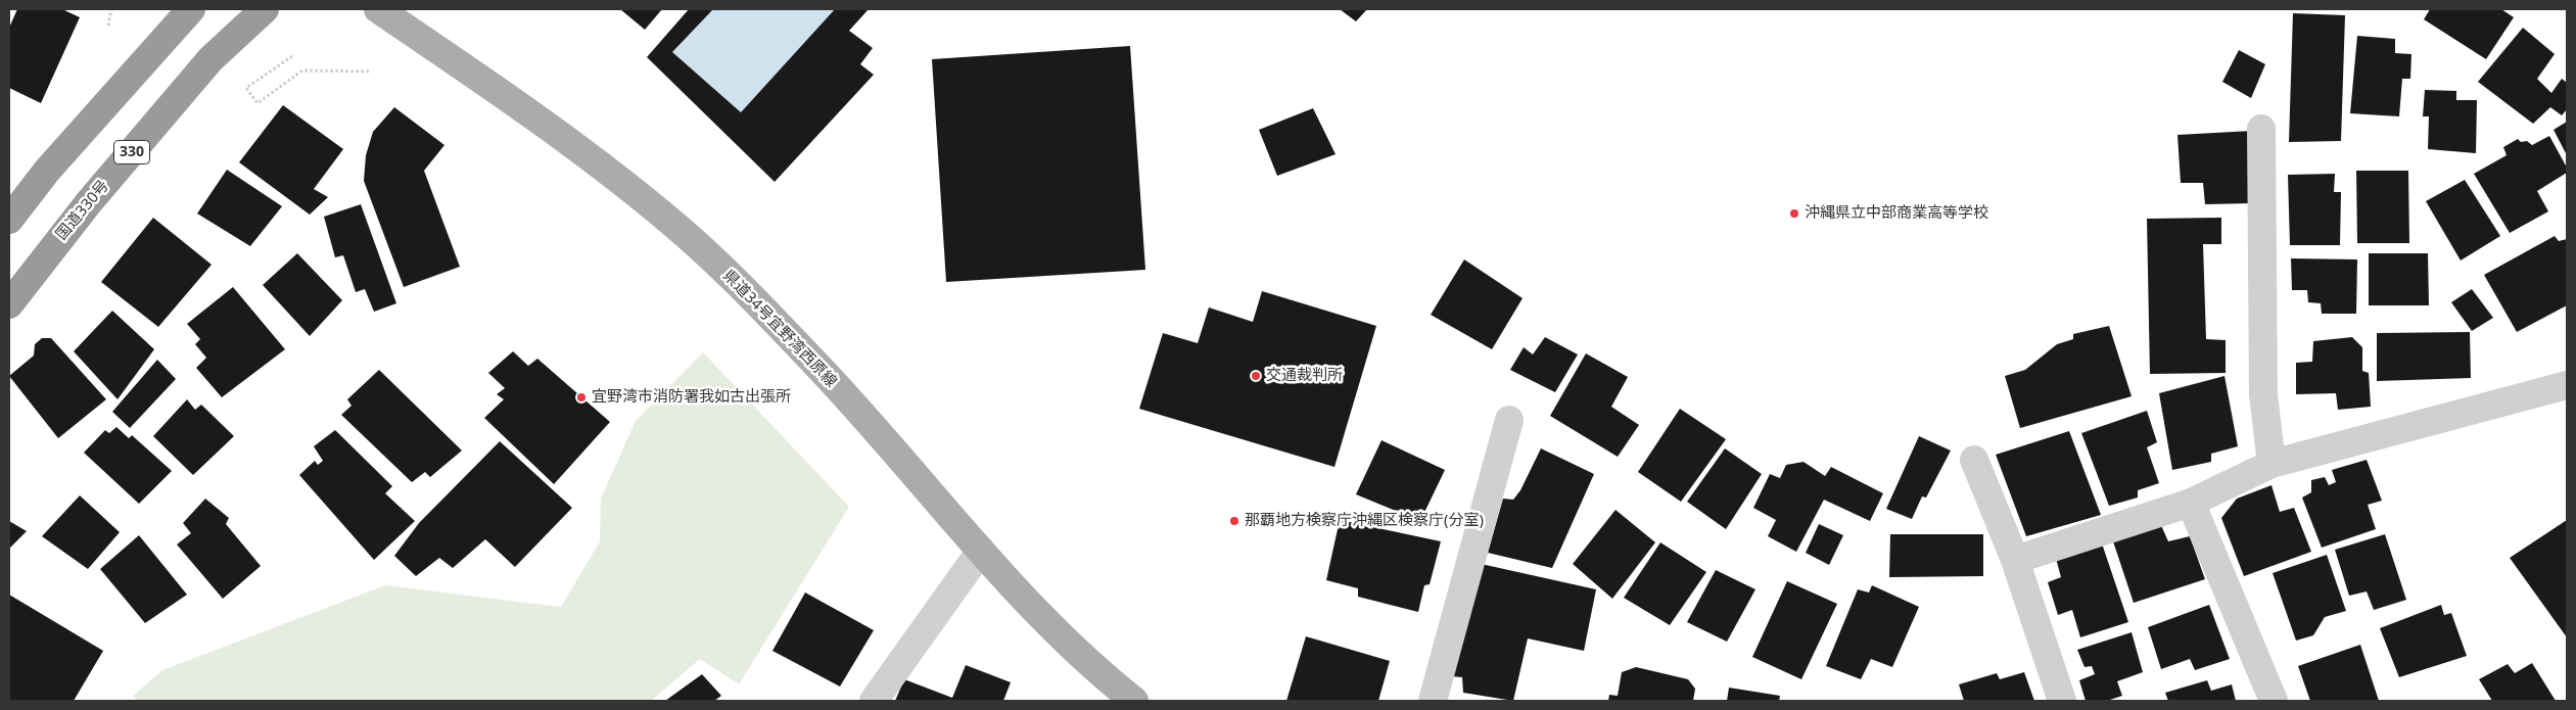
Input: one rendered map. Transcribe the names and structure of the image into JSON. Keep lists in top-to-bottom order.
{
  "streets": {
    "highway": ["330", "国道330号"],
    "main road": ["県道34号宜野湾西原線"]
  },
  "places": [
    "沖縄県立中部商業高等学校",
    "交通裁判所",
    "宜野湾市消防署我如古出張所",
    "那覇地方検察庁沖縄区検察庁(分室)"
  ]
}
